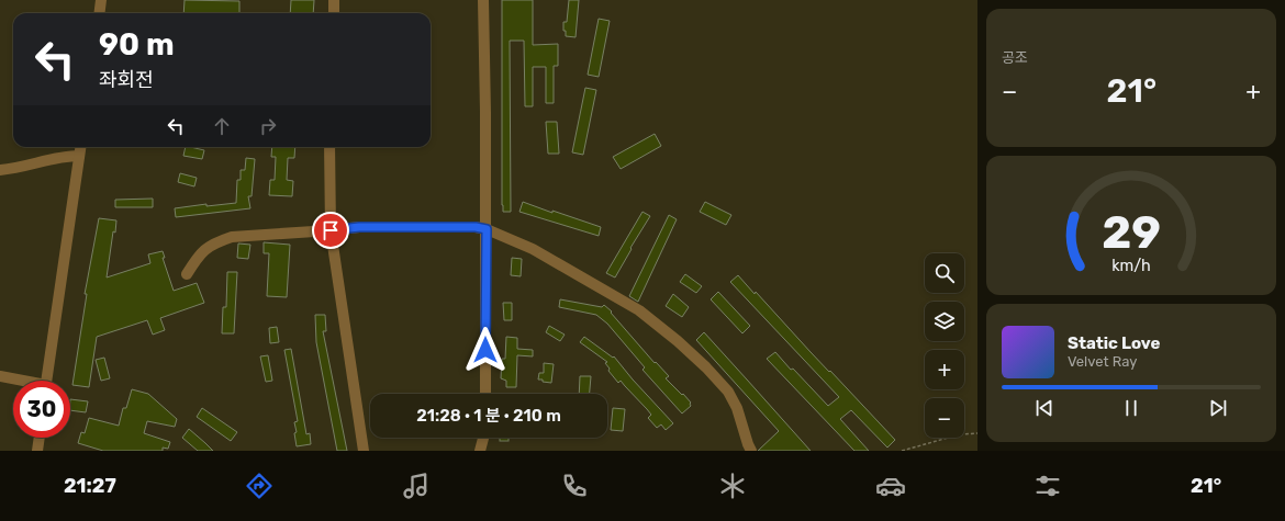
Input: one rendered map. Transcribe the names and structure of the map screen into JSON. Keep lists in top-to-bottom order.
{
  "page": {
    "tile": "공조",
    "turn": ["90 m", "좌회전"],
    "heat": ["−", "21°", "+"],
    "map_buttons": ["+", "−"],
    "song": ["Static Love", "Velvet Ray"],
    "limit": "30",
    "trip": "21:28 · 1 분 · 210 m",
    "tabs": ["21:27", "21°"],
    "gauge": ["29", "km/h"]
  }
}
